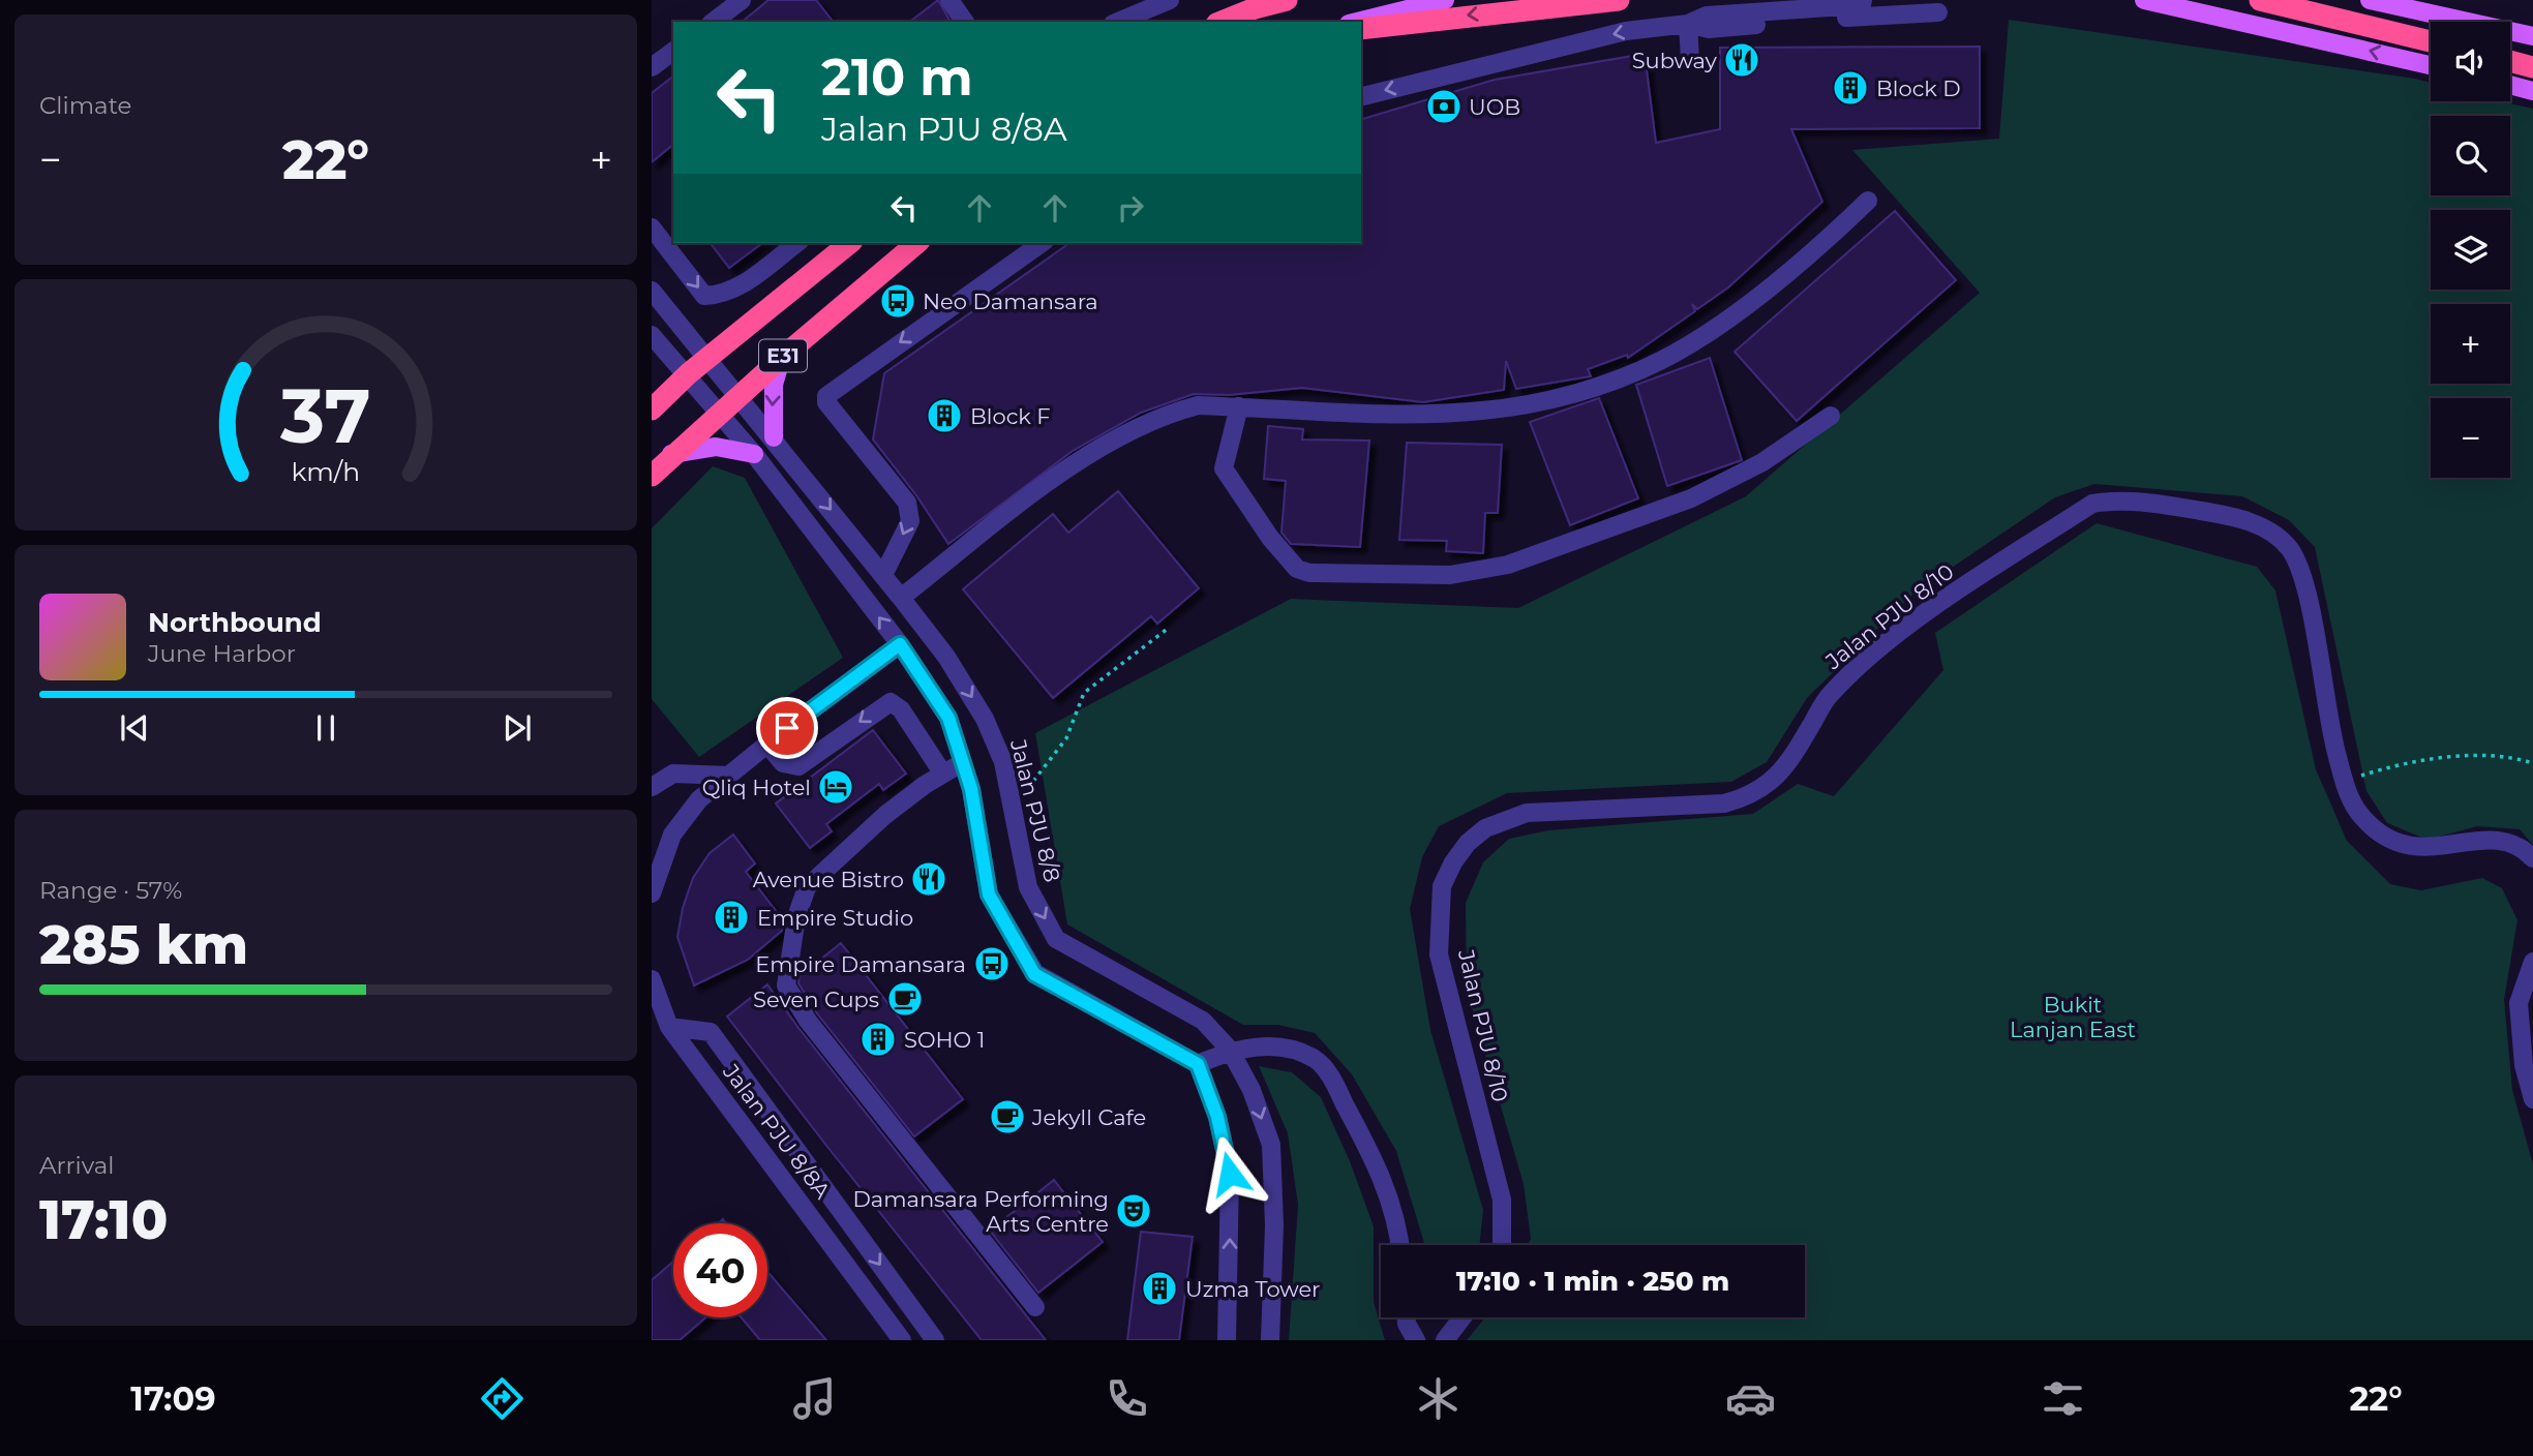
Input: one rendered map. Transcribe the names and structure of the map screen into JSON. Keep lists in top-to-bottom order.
{
  "streets": {
    "highway": ["E31"],
    "street": ["Jalan PJU 8/10", "Jalan PJU 8/8", "Jalan PJU 8/8A"]
  },
  "parks": ["Bukit Lanjan East"],
  "places": {
    "restaurant": ["Subway", "Avenue Bistro"],
    "building": [
      "Block D",
      "Block F",
      "Empire Studio",
      "SOHO 1",
      "Uzma Tower"
    ],
    "bank": ["UOB"],
    "bus stop": ["Neo Damansara", "Empire Damansara"],
    "hotel": ["Qliq Hotel"],
    "cafe": ["Seven Cups", "Jekyll Cafe"],
    "theatre": ["Damansara Performing Arts Centre"]
  },
  "page": {
    "tile": [
      "Climate",
      ["Range · 57%", "285 km"],
      ["Arrival", "17:10"]
    ],
    "map_buttons": ["+", "−"],
    "turn": ["210 m", "Jalan PJU 8/8A"],
    "heat": ["−", "22°", "+"],
    "song": ["Northbound", "June Harbor"],
    "limit": "40",
    "trip": "17:10 · 1 min · 250 m",
    "tabs": ["17:09", "22°"],
    "gauge": ["37", "km/h"]
  }
}
